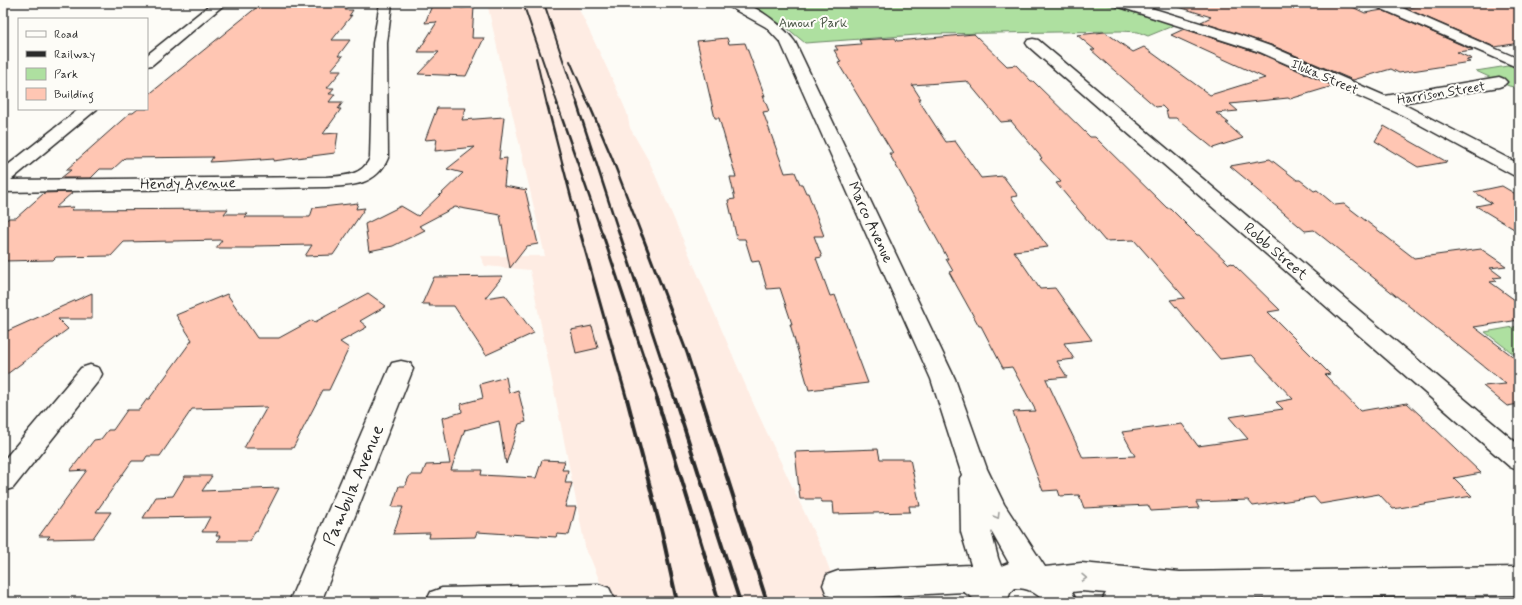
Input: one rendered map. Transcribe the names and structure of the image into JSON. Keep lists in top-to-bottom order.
{
  "streets": {
    "street": [
      "Iluka Street",
      "Harrison Street",
      "Hendy Avenue",
      "Marco Avenue",
      "Robb Street",
      "Pambula Avenue"
    ]
  },
  "crossings": [
    ["Iluka Street", "Harrison Street"]
  ],
  "parks": ["Amour Park"],
  "legend": [
    "Road",
    "Railway",
    "Park",
    "Building"
  ]
}
